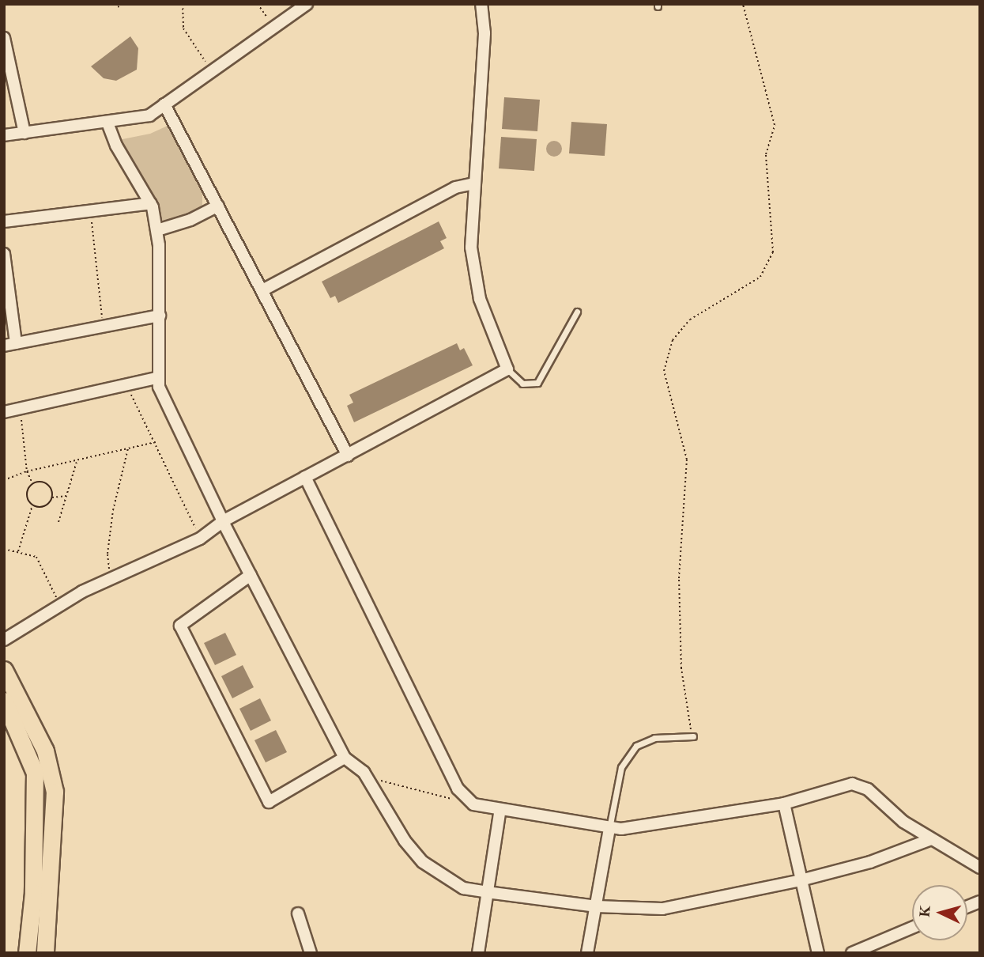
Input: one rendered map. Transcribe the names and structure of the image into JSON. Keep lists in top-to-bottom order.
{
  "north": "left"
}
